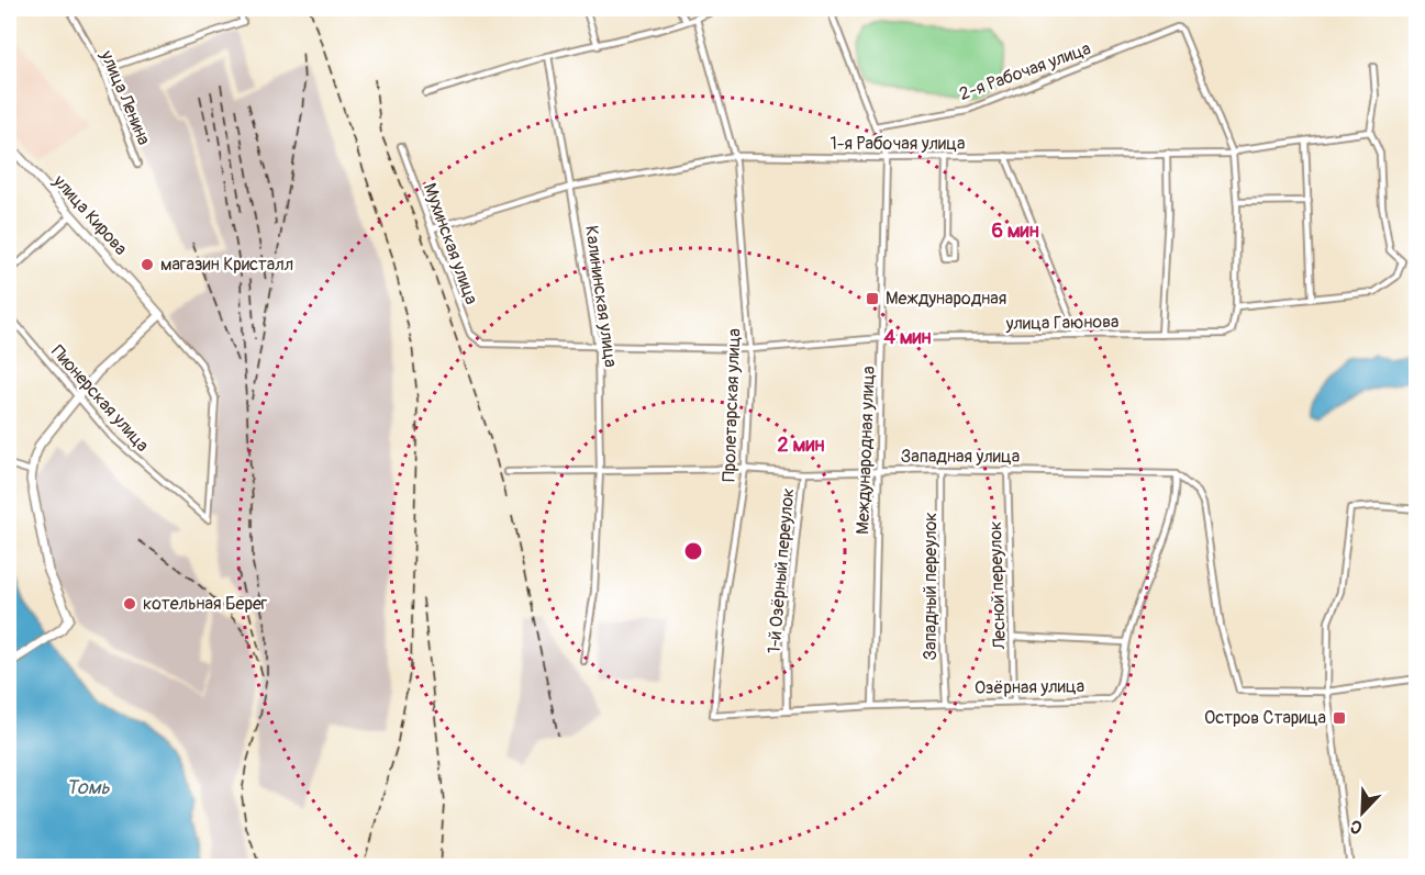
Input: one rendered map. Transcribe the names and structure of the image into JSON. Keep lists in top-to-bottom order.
{
  "streets": {
    "main road": ["улица Кирова"],
    "street": [
      "2-я Рабочая улица",
      "улица Ленина",
      "1-я Рабочая улица",
      "Мухинская улица",
      "Калининская улица",
      "улица Гаюнова",
      "Пионерская улица",
      "Пролетарская улица",
      "Международная улица",
      "Западная улица",
      "1-й Озёрный переулок",
      "Лесной переулок",
      "Западный переулок",
      "Озёрная улица"
    ]
  },
  "crossings": [
    ["2-я Рабочая улица", "1-я Рабочая улица"],
    ["2-я Рабочая улица", "Международная улица"],
    ["1-я Рабочая улица", "Мухинская улица"],
    ["1-я Рабочая улица", "Калининская улица"],
    ["1-я Рабочая улица", "Пролетарская улица"],
    ["1-я Рабочая улица", "Международная улица"],
    ["улица Кирова", "Пионерская улица"],
    ["Мухинская улица", "улица Гаюнова"],
    ["Калининская улица", "улица Гаюнова"],
    ["Калининская улица", "Западная улица"],
    ["улица Гаюнова", "Пролетарская улица"],
    ["улица Гаюнова", "Международная улица"],
    ["Пролетарская улица", "Западная улица"],
    ["Пролетарская улица", "Озёрная улица"],
    ["Международная улица", "Западная улица"],
    ["Международная улица", "Озёрная улица"],
    ["Западная улица", "1-й Озёрный переулок"],
    ["Западная улица", "Лесной переулок"],
    ["Западная улица", "Западный переулок"],
    ["Западная улица", "Озёрная улица"],
    ["1-й Озёрный переулок", "Озёрная улица"],
    ["Лесной переулок", "Озёрная улица"],
    ["Западный переулок", "Озёрная улица"]
  ],
  "water": ["Томь"],
  "places": {
    "other": ["магазин Кристалл", "котельная Берег"],
    "transit": ["Международная", "Остров Старица"]
  },
  "north": "bottom left",
  "rings": ["6 мин", "4 мин", "2 мин"]
}
